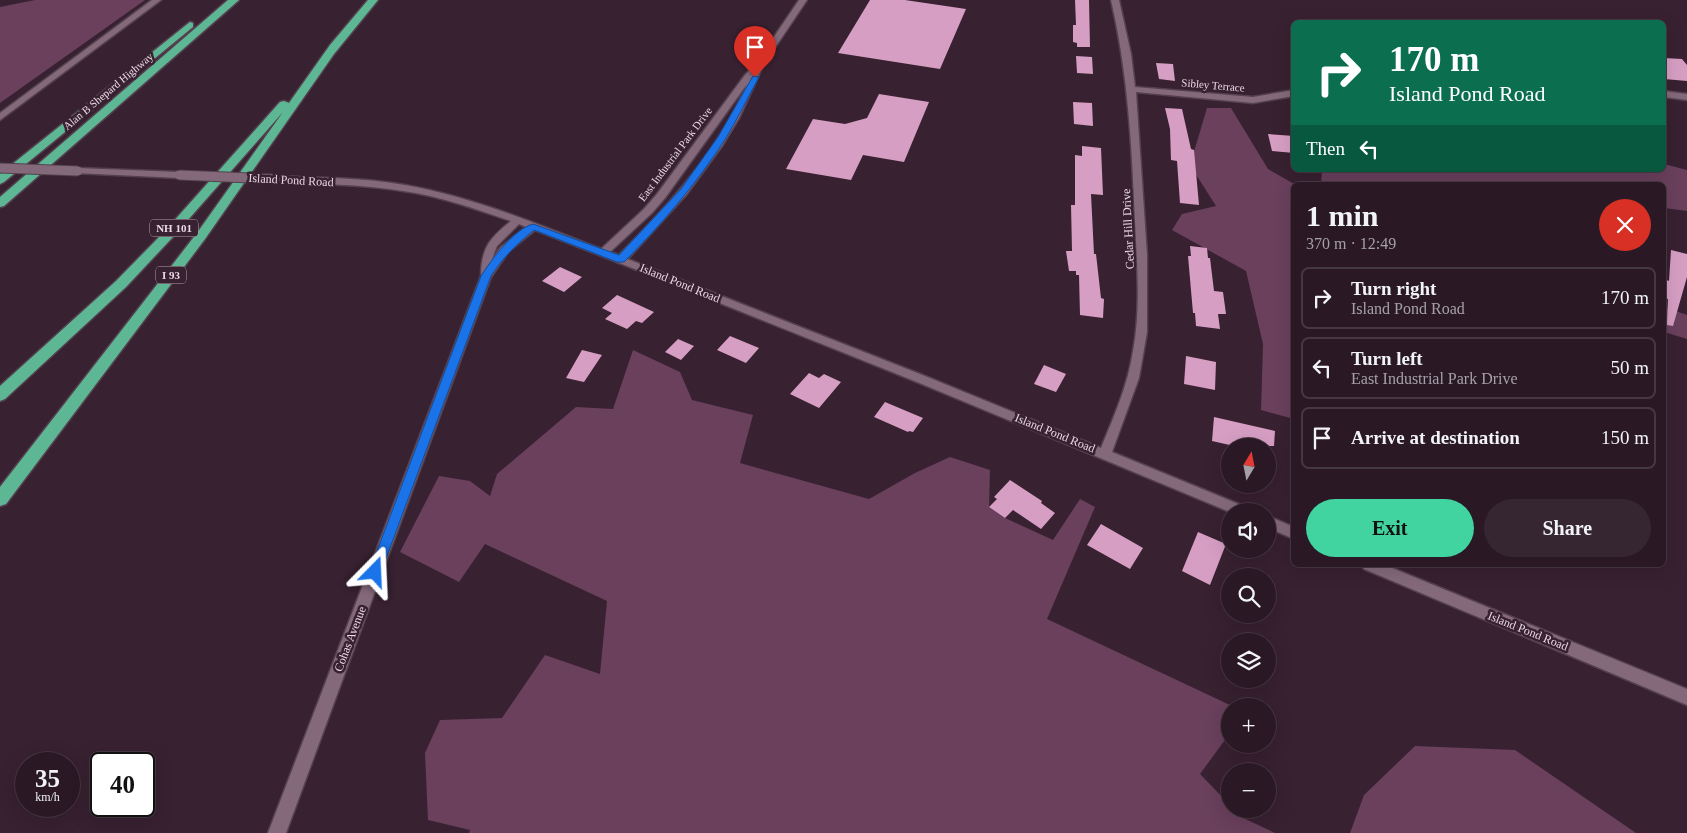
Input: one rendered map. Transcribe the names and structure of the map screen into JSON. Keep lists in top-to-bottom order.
{
  "streets": {
    "highway": ["Alan B Shepard Highway", "NH 101", "I 93"],
    "street": [
      "Sibley Terrace",
      "East Industrial Park Drive",
      "Island Pond Road",
      "Cedar Hill Drive",
      "Cohas Avenue"
    ]
  },
  "crossings": [
    ["Sibley Terrace", "Cedar Hill Drive"],
    ["East Industrial Park Drive", "Island Pond Road"],
    ["Island Pond Road", "Cedar Hill Drive"],
    ["Island Pond Road", "Cohas Avenue"],
    ["NH 101", "I 93"]
  ],
  "north": "top",
  "page": {
    "turn": ["170 m", "Island Pond Road"],
    "then": "Then",
    "heading": ["1 min", "370 m · 12:49"],
    "list": [
      {
        "name": "Turn right",
        "note": "Island Pond Road",
        "value": "170 m"
      },
      {
        "name": "Turn left",
        "note": "East Industrial Park Drive",
        "value": "50 m"
      },
      {
        "name": "Arrive at destination",
        "value": "150 m"
      }
    ],
    "map_buttons": ["+", "−"],
    "buttons": ["Exit", "Share"],
    "speed": "35 km/h",
    "limit": "40"
  }
}
